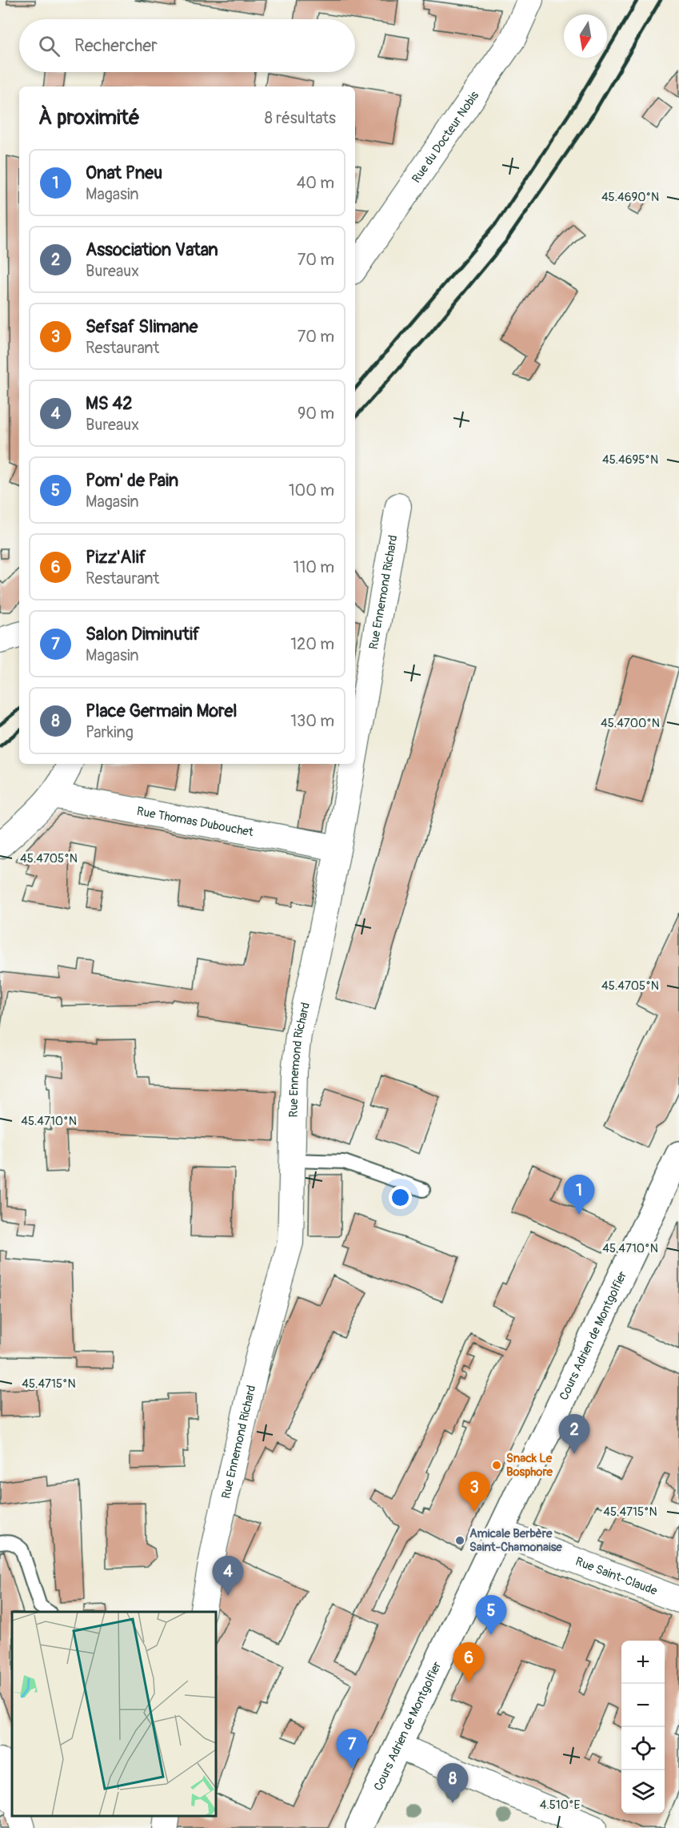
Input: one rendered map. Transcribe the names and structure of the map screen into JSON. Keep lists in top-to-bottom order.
{
  "streets": {
    "main road": ["Cours Adrien de Montgolfier"],
    "street": [
      "Rue du Docteur Nobis",
      "Rue Ennemond Richard",
      "Rue Thomas Dubouchet",
      "Rue Saint-Claude"
    ]
  },
  "crossings": [
    ["Rue Ennemond Richard", "Rue Thomas Dubouchet"],
    ["Cours Adrien de Montgolfier", "Rue Saint-Claude"]
  ],
  "places": ["Snack Le Bosphore", "Amicale Berbère Saint-Chamonaise"],
  "north": "bottom",
  "page": {
    "search": "Rechercher",
    "heading": ["À proximité", "8 résultats"],
    "list": [
      {
        "mark": "1",
        "name": "Onat Pneu",
        "note": "Magasin",
        "value": "40 m"
      },
      {
        "mark": "2",
        "name": "Association Vatan",
        "note": "Bureaux",
        "value": "70 m"
      },
      {
        "mark": "3",
        "name": "Sefsaf Slimane",
        "note": "Restaurant",
        "value": "70 m"
      },
      {
        "mark": "4",
        "name": "MS 42",
        "note": "Bureaux",
        "value": "90 m"
      },
      {
        "mark": "5",
        "name": "Pom' de Pain",
        "note": "Magasin",
        "value": "100 m"
      },
      {
        "mark": "6",
        "name": "Pizz'Alif",
        "note": "Restaurant",
        "value": "110 m"
      },
      {
        "mark": "7",
        "name": "Salon Diminutif",
        "note": "Magasin",
        "value": "120 m"
      },
      {
        "mark": "8",
        "name": "Place Germain Morel",
        "note": "Parking",
        "value": "130 m"
      }
    ],
    "pins": [
      "1",
      "2",
      "3",
      "4",
      "5",
      "6",
      "7",
      "8"
    ],
    "map_buttons": ["+", "−"]
  },
  "coordinates": [
    "45.4690°N",
    "45.4695°N",
    "45.4700°N",
    "45.4705°N",
    "45.4710°N",
    "45.4715°N",
    "4.510°E"
  ]
}
